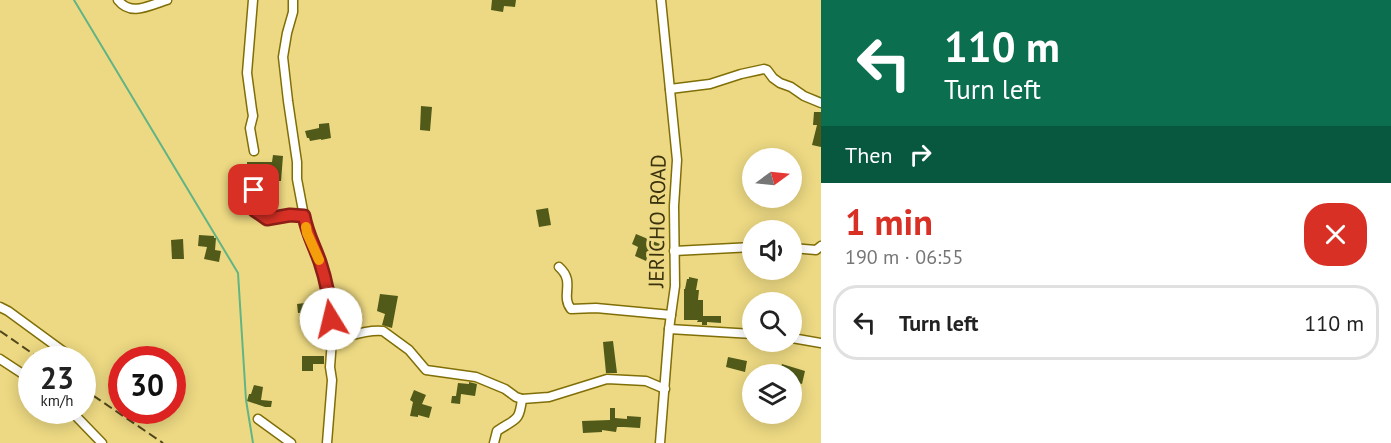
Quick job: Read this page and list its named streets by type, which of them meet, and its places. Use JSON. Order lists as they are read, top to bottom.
{
  "streets": {
    "street": ["JERICHO ROAD"]
  },
  "north": "right",
  "page": {
    "turn": ["110 m", "Turn left"],
    "then": "Then",
    "heading": ["1 min", "190 m · 06:55"],
    "list": [
      {
        "name": "Turn left",
        "value": "110 m"
      }
    ],
    "speed": "23 km/h",
    "limit": "30"
  }
}
